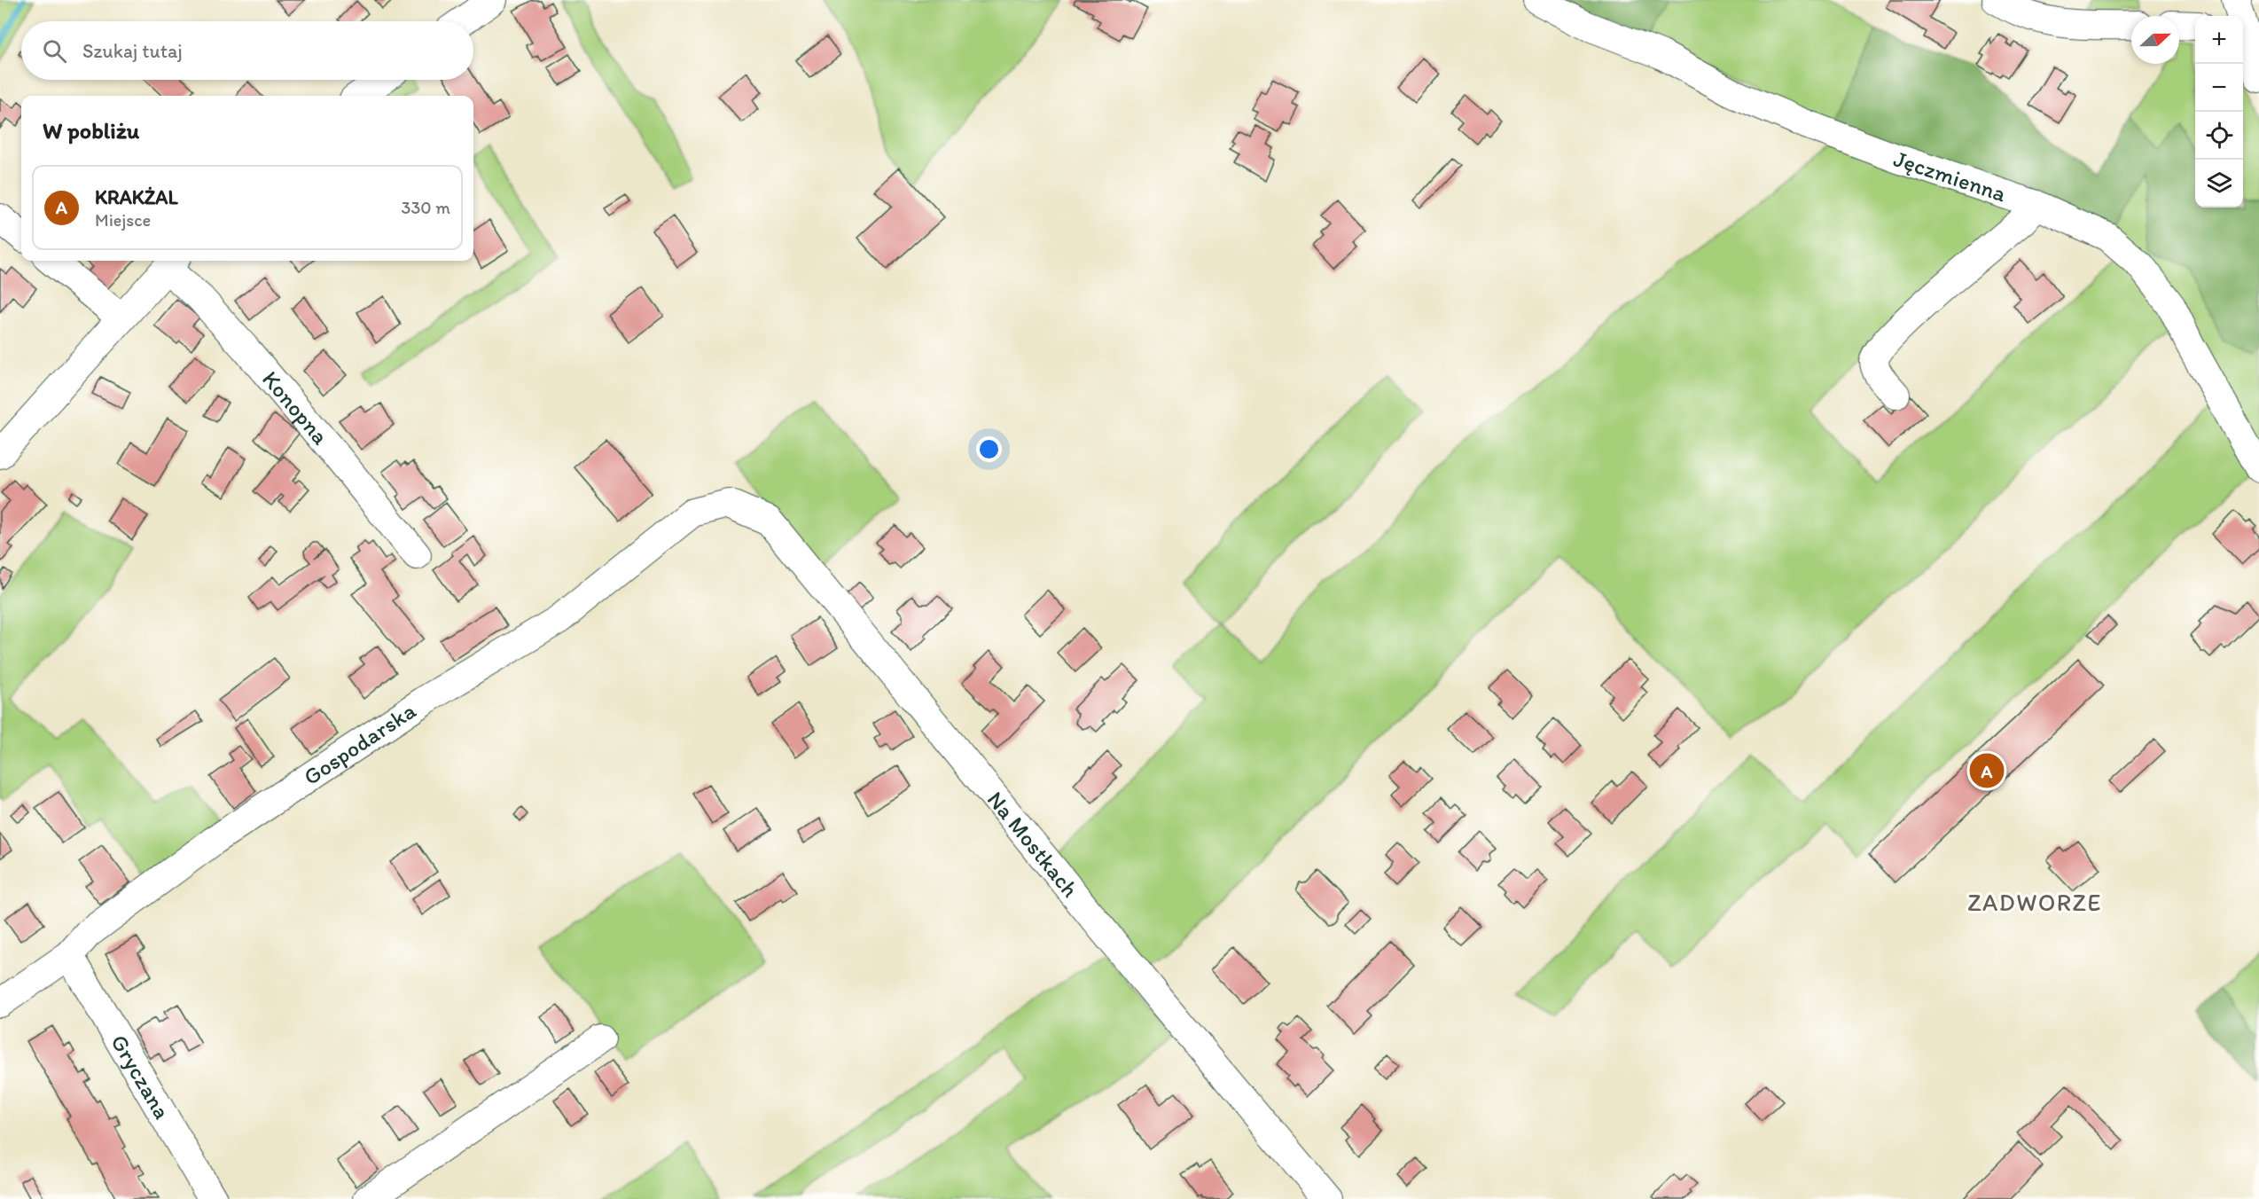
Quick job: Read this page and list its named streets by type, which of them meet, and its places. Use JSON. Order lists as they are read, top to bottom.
{
  "streets": {
    "street": [
      "Jęczmienna",
      "Konopna",
      "Gospodarska",
      "Na Mostkach",
      "Gryczana"
    ]
  },
  "crossings": [
    ["Gospodarska", "Na Mostkach"],
    ["Gospodarska", "Gryczana"]
  ],
  "districts": ["ZADWORZE"],
  "north": "right",
  "page": {
    "map_buttons": ["+", "−"],
    "search": "Szukaj tutaj",
    "heading": "W pobliżu",
    "list": [
      {
        "mark": "A",
        "name": "KRAKŻAL",
        "note": "Miejsce",
        "value": "330 m"
      }
    ],
    "pins": "A"
  }
}
